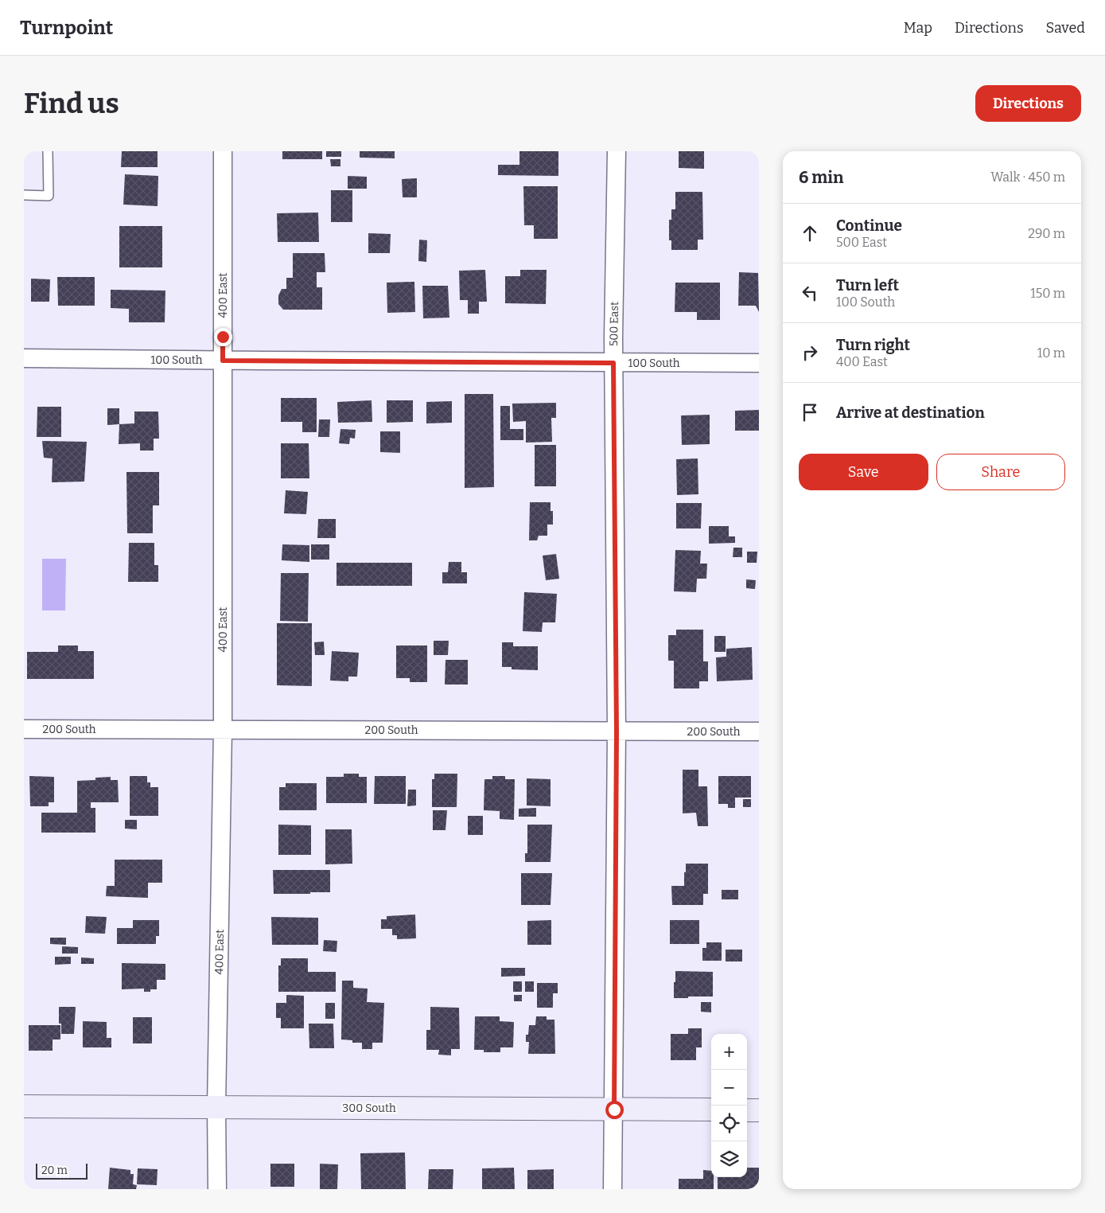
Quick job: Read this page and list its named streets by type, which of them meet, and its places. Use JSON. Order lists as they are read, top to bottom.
{
  "streets": {
    "main road": ["300 South"],
    "street": [
      "400 East",
      "500 East",
      "100 South",
      "200 South"
    ]
  },
  "crossings": [
    ["400 East", "100 South"],
    ["400 East", "200 South"],
    ["400 East", "300 South"],
    ["500 East", "100 South"],
    ["500 East", "200 South"],
    ["500 East", "300 South"]
  ],
  "scale_bar": "20 m",
  "page": {
    "header": "Turnpoint",
    "nav": ["Map", "Directions", "Saved"],
    "buttons": [
      "Directions",
      ["Save", "Share"]
    ],
    "title": "Find us",
    "heading": ["6 min", "Walk · 450 m"],
    "list": [
      ["Continue", "500 East", "290 m"],
      ["Turn left", "100 South", "150 m"],
      ["Turn right", "400 East", "10 m"],
      "Arrive at destination"
    ],
    "map_buttons": ["+", "−"],
    "scale": "20 m"
  }
}
